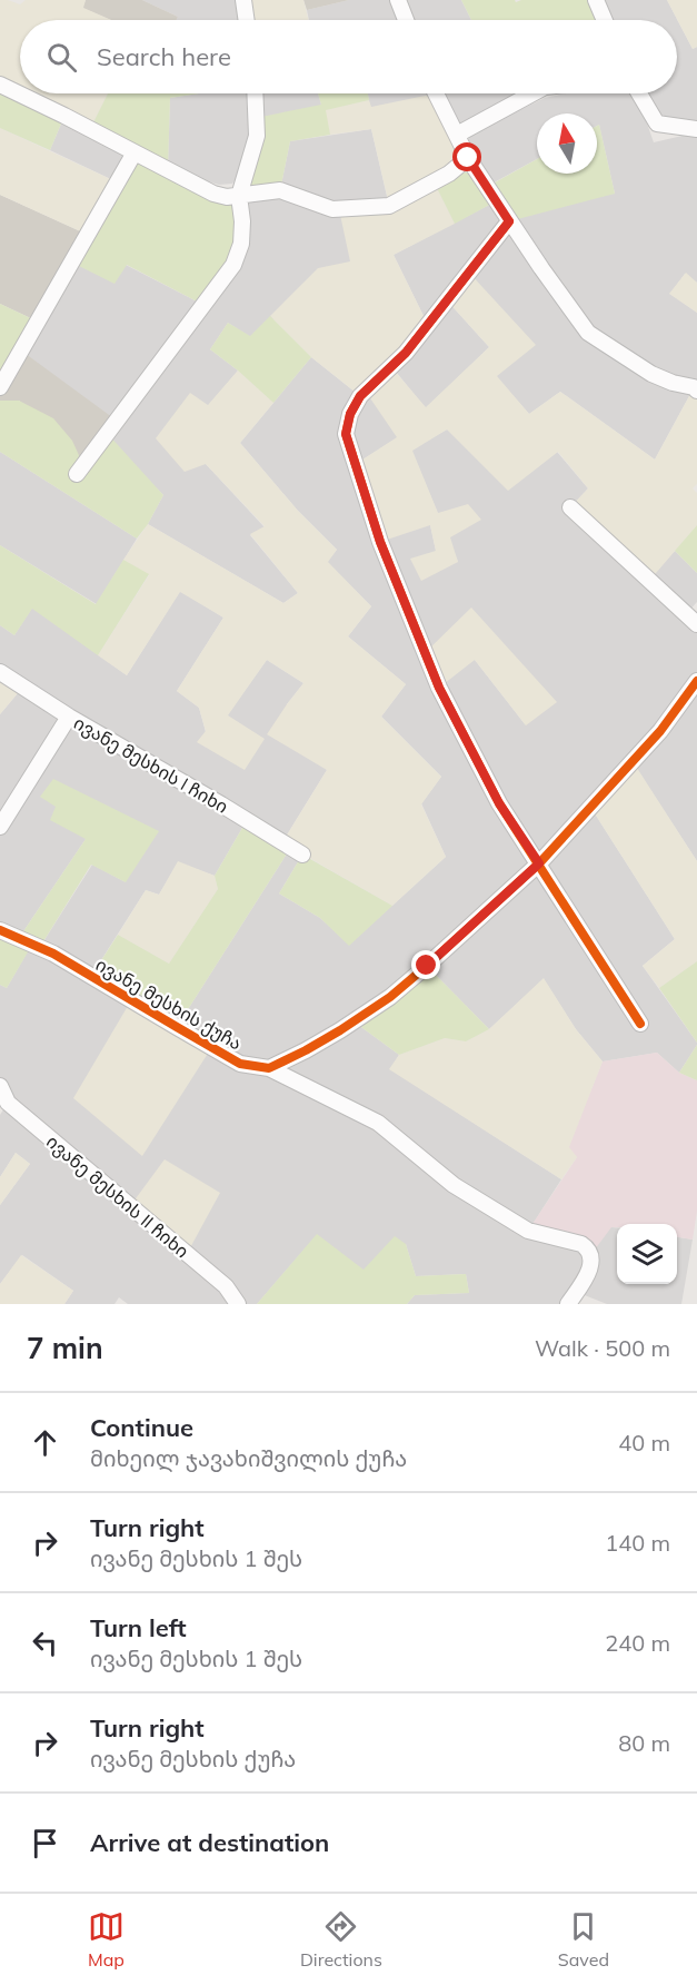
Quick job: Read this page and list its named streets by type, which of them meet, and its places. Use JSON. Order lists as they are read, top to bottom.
{
  "streets": {
    "street": ["ივანე მესხის I ჩიხი", "ივანე მესხის ქუჩა", "ივანე მესხის II ჩიხი"]
  },
  "north": "top",
  "page": {
    "search": "Search here",
    "heading": ["7 min", "Walk · 500 m"],
    "list": [
      ["Continue", "მიხეილ ჯავახიშვილის ქუჩა", "40 m"],
      ["Turn right", "ივანე მესხის 1 შეს", "140 m"],
      ["Turn left", "ივანე მესხის 1 შეს", "240 m"],
      ["Turn right", "ივანე მესხის ქუჩა", "80 m"],
      "Arrive at destination"
    ],
    "nav": ["Map", "Directions", "Saved"]
  }
}
